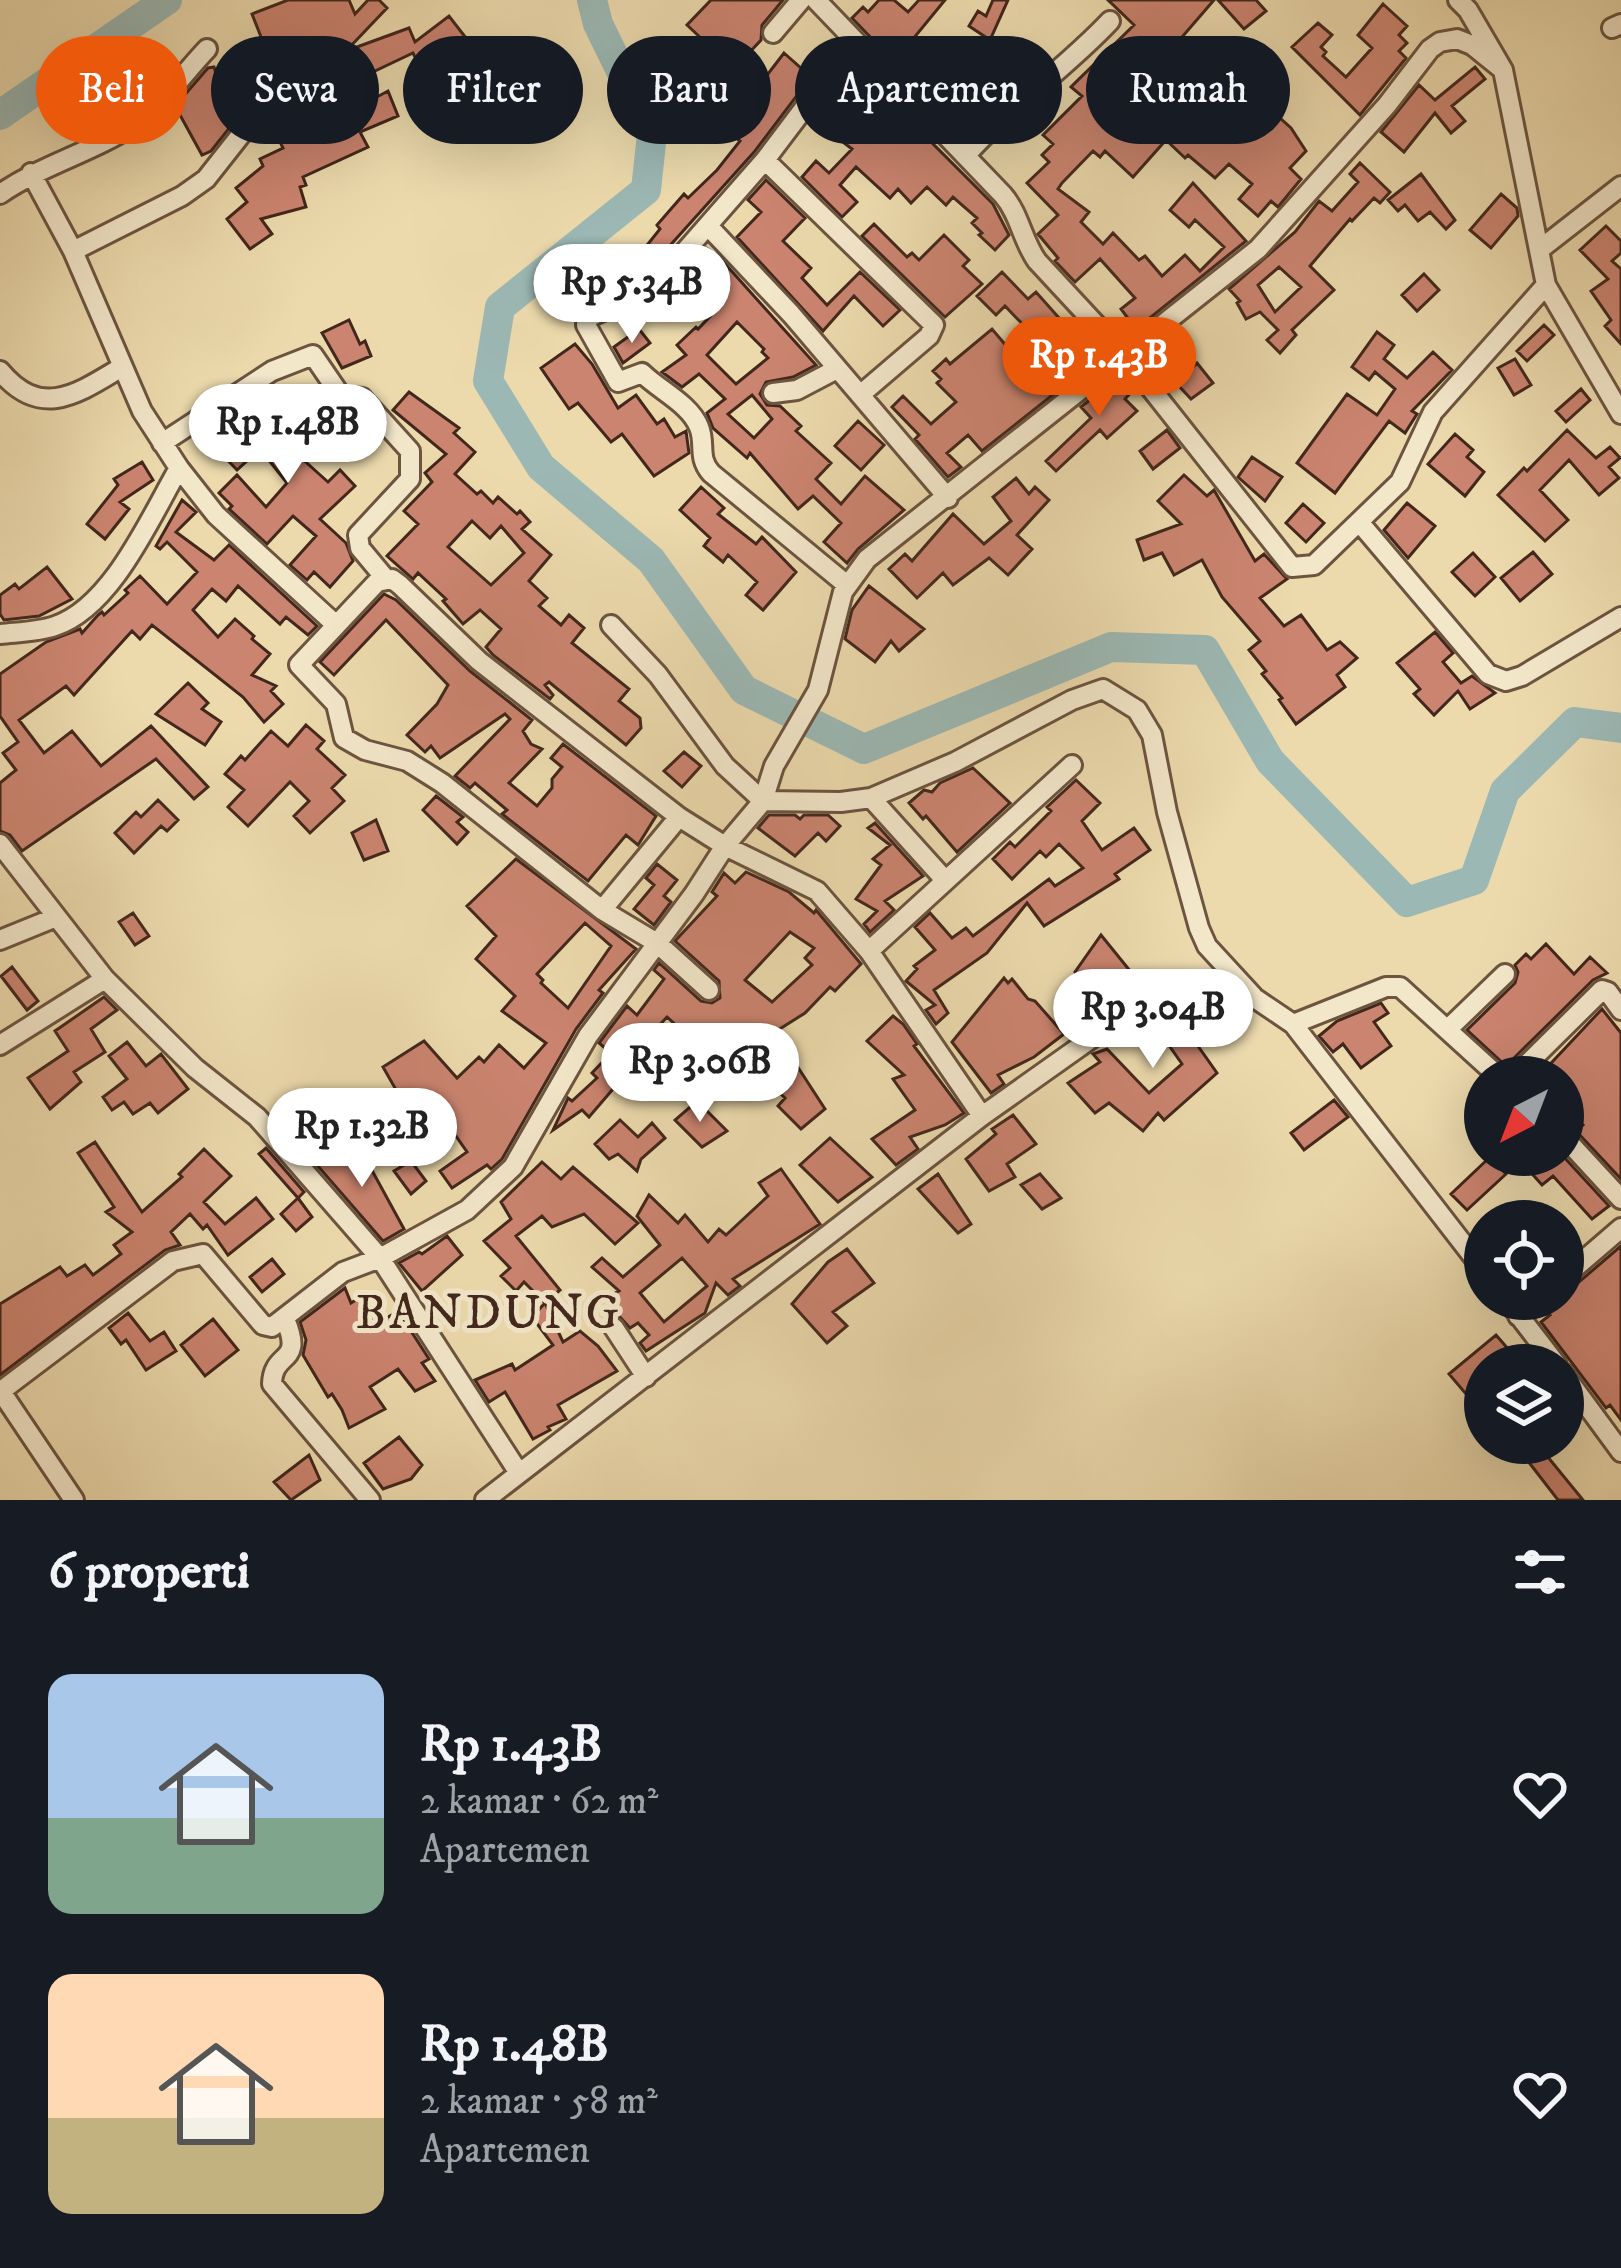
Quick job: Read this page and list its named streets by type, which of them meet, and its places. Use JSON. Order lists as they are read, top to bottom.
{
  "districts": ["BANDUNG"],
  "north": "bottom left",
  "page": {
    "chip": [
      "Beli",
      "Sewa",
      "Filter",
      "Baru",
      "Apartemen",
      "Rumah"
    ],
    "price": [
      "Rp 5.34B",
      "Rp 1.43B",
      "Rp 1.48B",
      "Rp 3.04B",
      "Rp 3.06B",
      "Rp 1.32B"
    ],
    "heading": "6 properti",
    "list": [
      {
        "name": "Rp 1.43B",
        "note": "2 kamar · 62 m² · Apartemen"
      },
      {
        "name": "Rp 1.48B",
        "note": "2 kamar · 58 m² · Apartemen"
      }
    ]
  }
}
